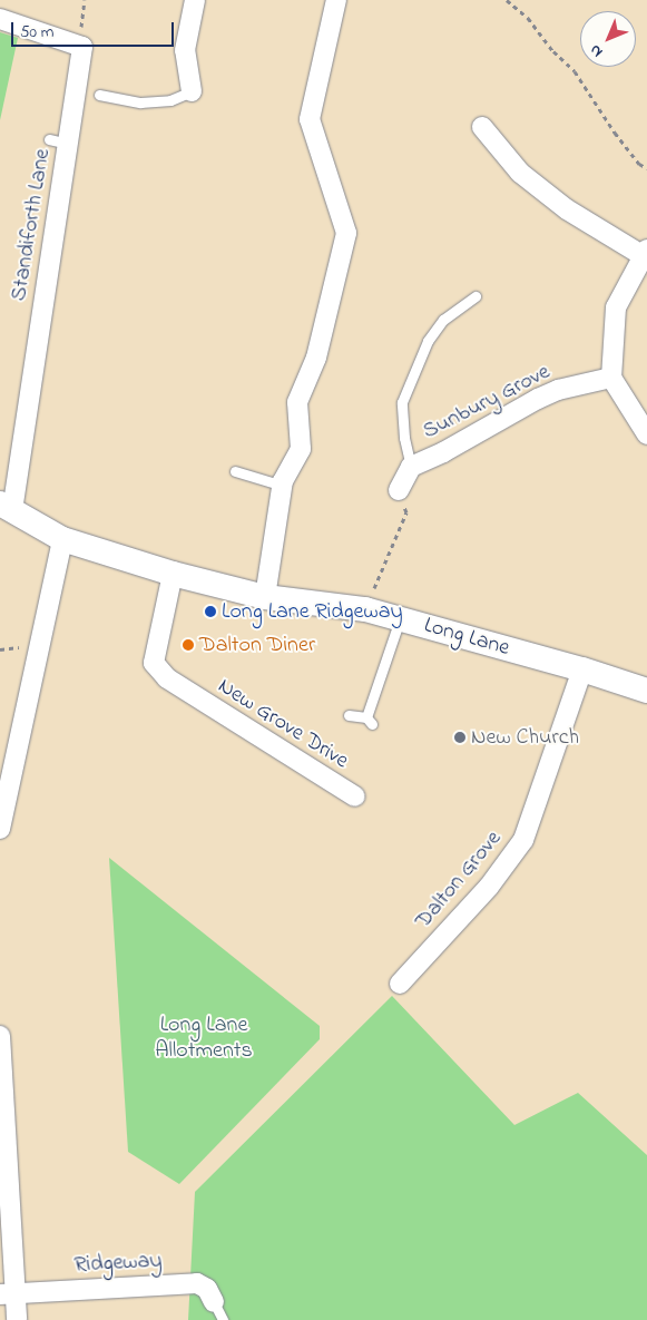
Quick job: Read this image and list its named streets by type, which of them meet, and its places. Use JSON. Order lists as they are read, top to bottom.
{
  "streets": {
    "street": [
      "Standiforth Lane",
      "Sunbury Grove",
      "Long Lane",
      "New Grove Drive",
      "Dalton Grove",
      "Ridgeway"
    ]
  },
  "crossings": [
    ["Standiforth Lane", "Long Lane"],
    ["Long Lane", "New Grove Drive"],
    ["Long Lane", "Dalton Grove"]
  ],
  "parks": ["Long Lane Allotments"],
  "places": ["Long Lane Ridgeway", "Dalton Diner", "New Church"],
  "scale_bar": "50 m",
  "north": "bottom left"
}
